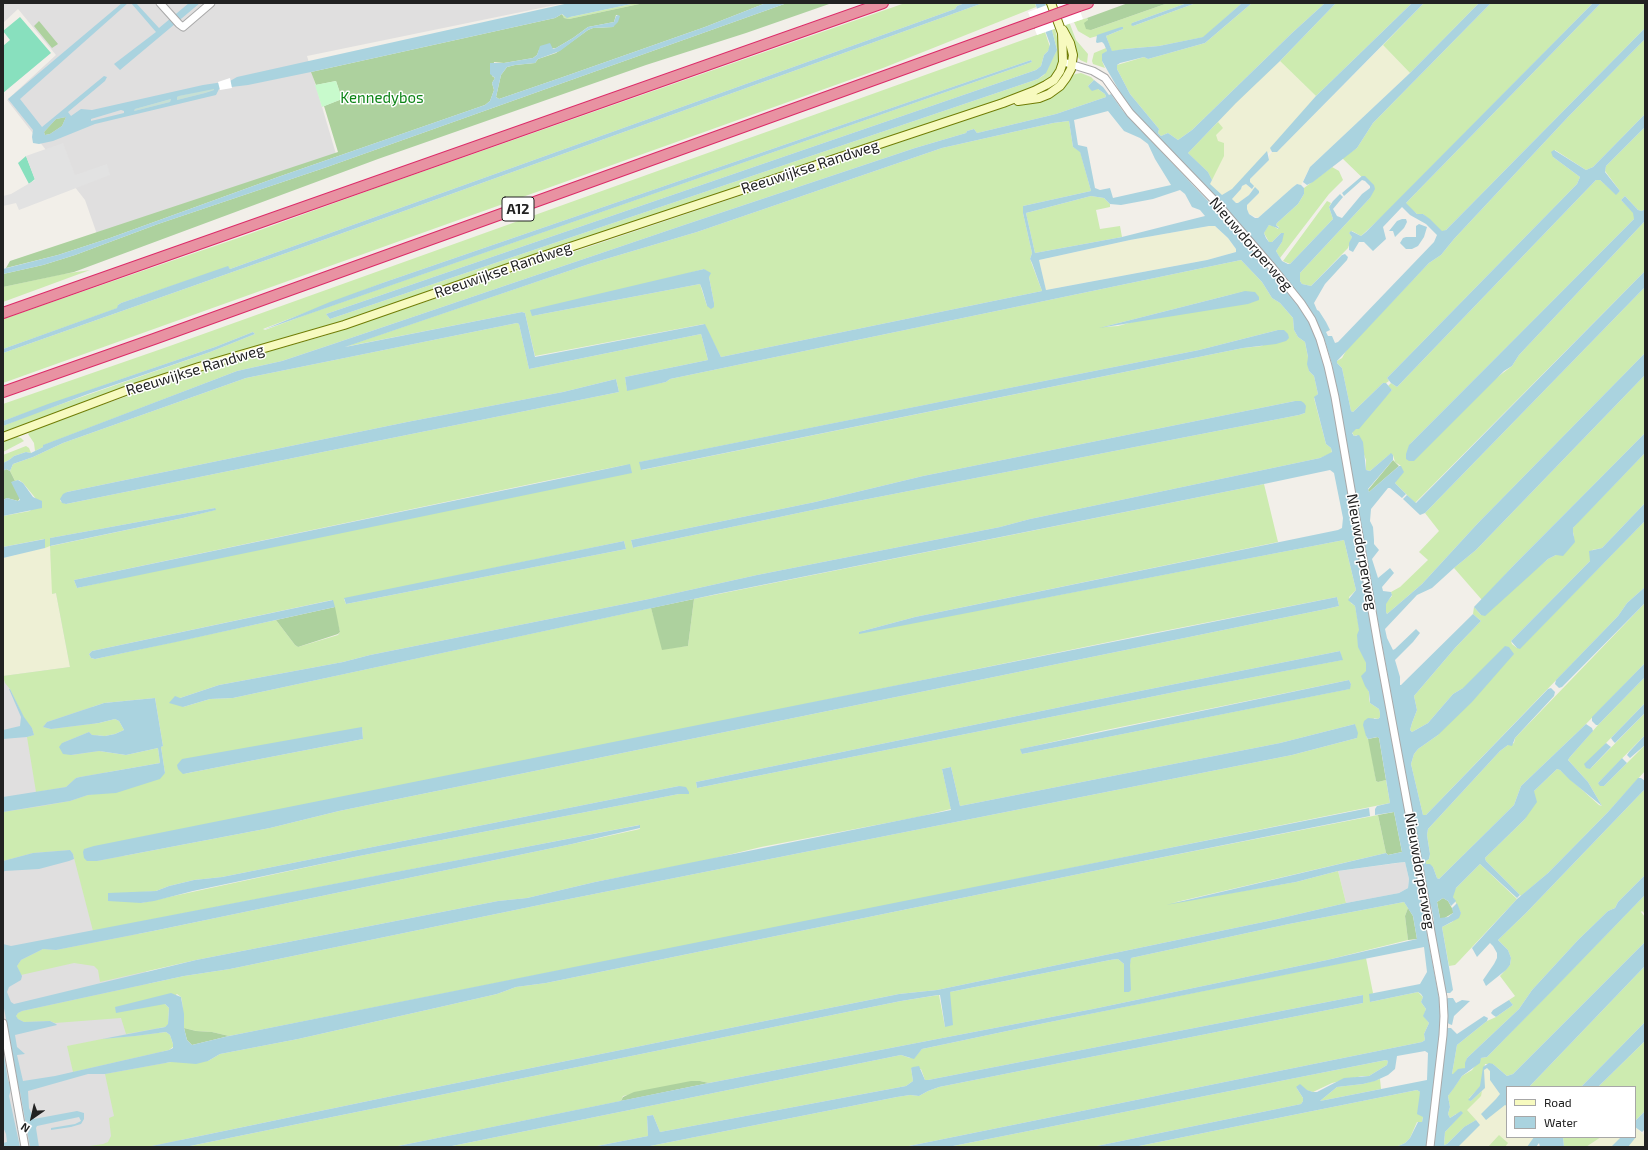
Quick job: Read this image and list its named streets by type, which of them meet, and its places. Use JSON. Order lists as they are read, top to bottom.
{
  "streets": {
    "highway": ["A12"],
    "main road": ["Reeuwijkse Randweg"],
    "street": ["Nieuwdorperweg"]
  },
  "crossings": [
    ["Reeuwijkse Randweg", "Nieuwdorperweg"]
  ],
  "parks": ["Kennedybos"],
  "legend": ["Road", "Water"],
  "north": "bottom left"
}
